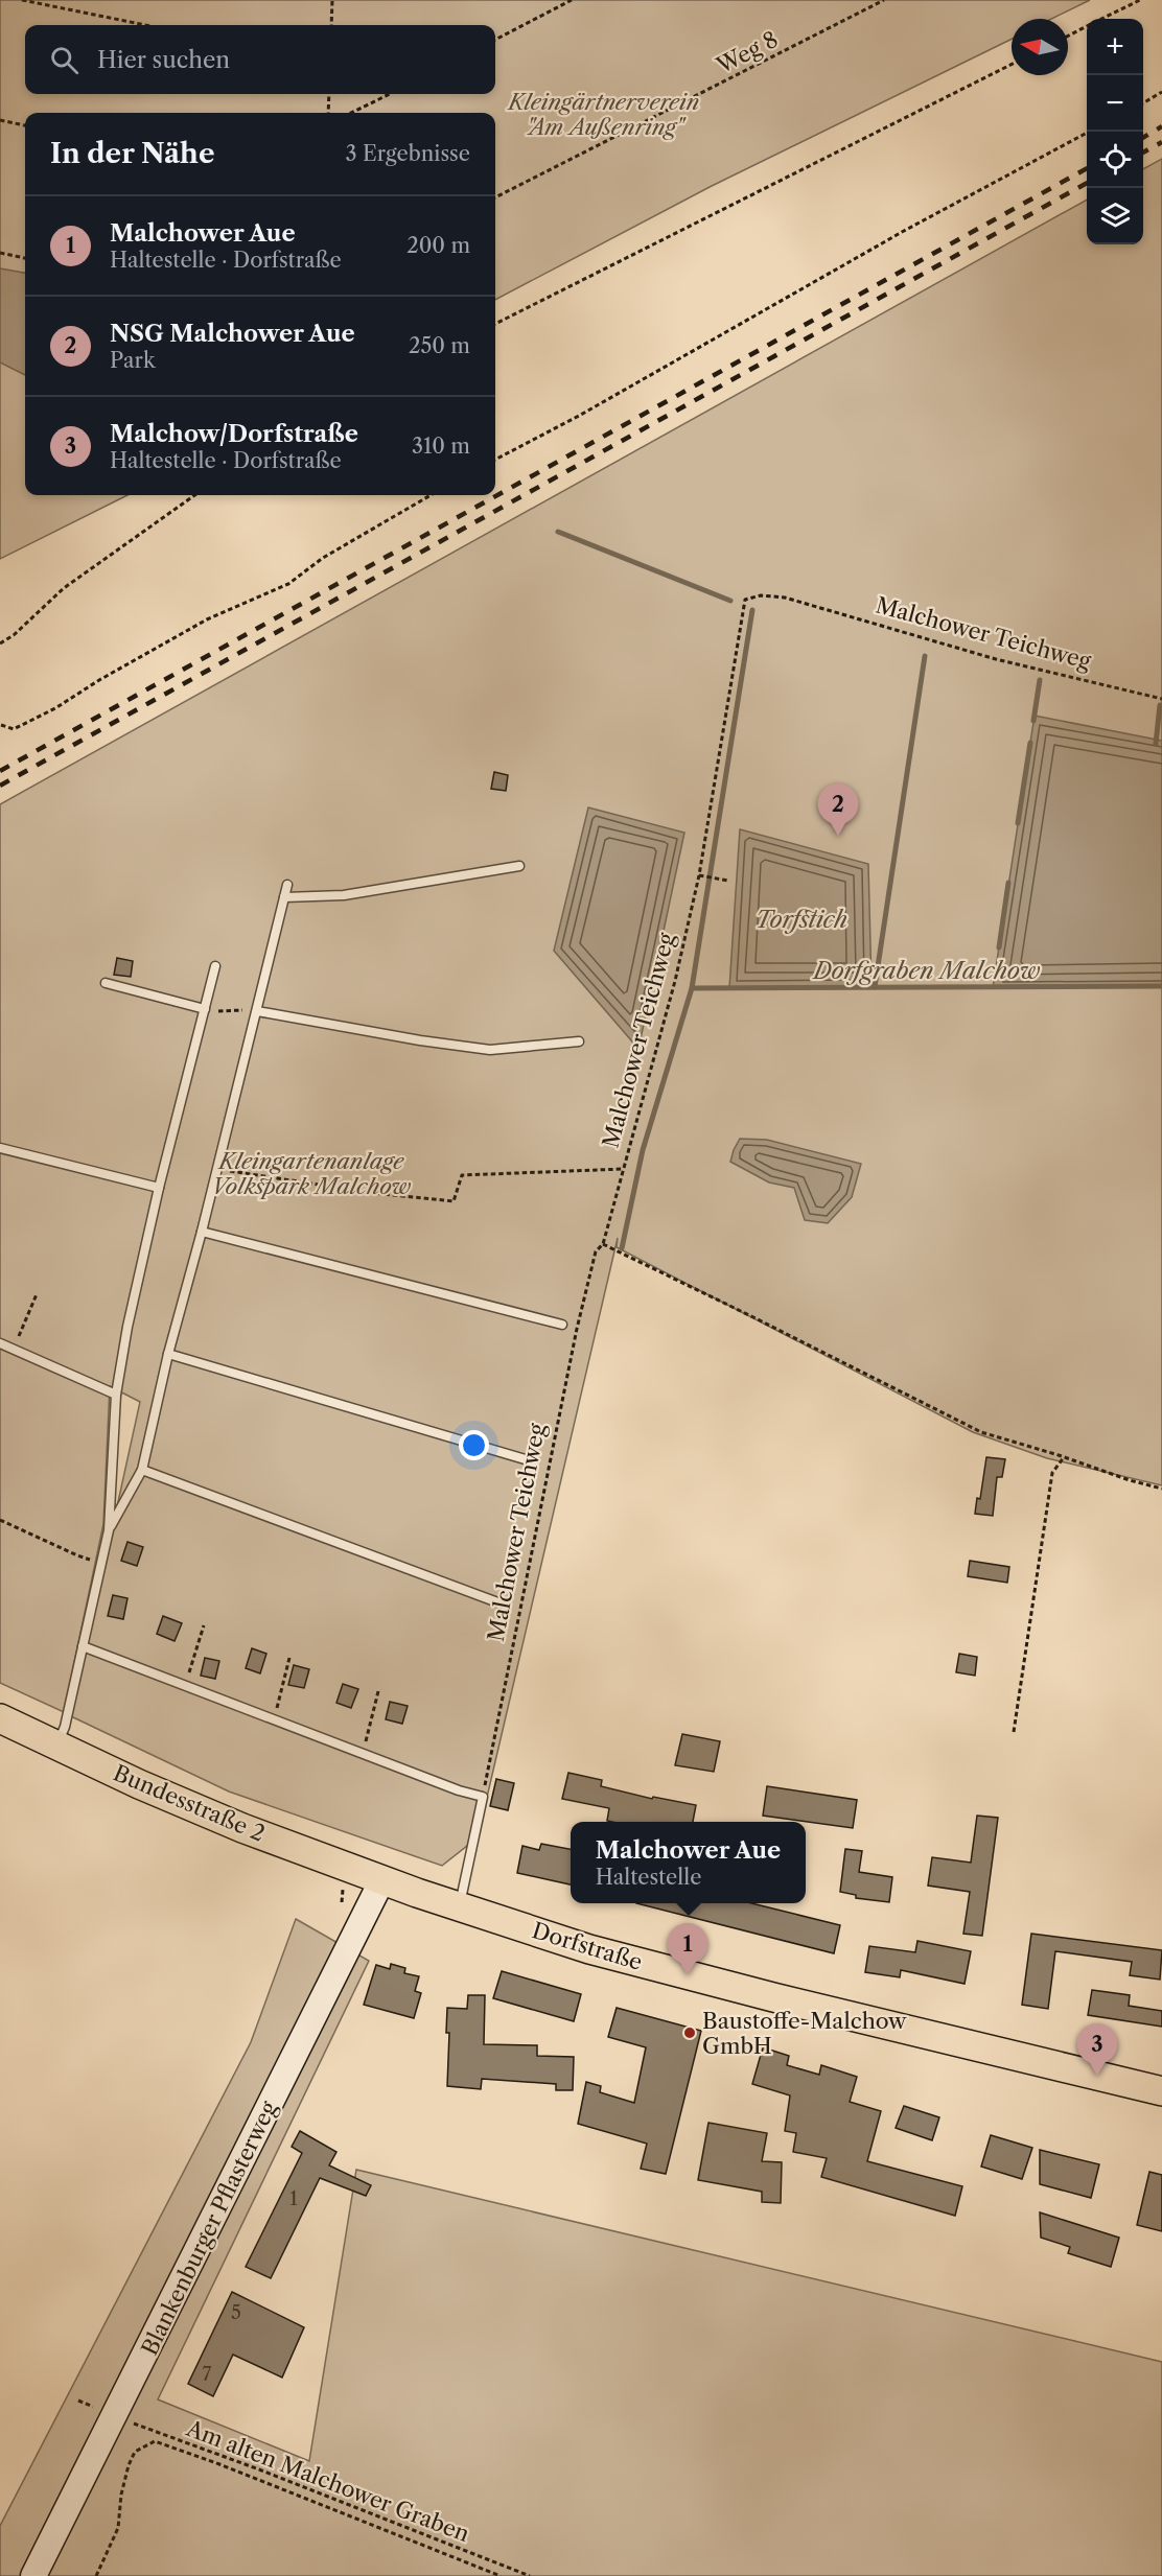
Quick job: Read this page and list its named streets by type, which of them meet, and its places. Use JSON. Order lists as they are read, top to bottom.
{
  "streets": {
    "main road": ["Bundesstraße 2", "Dorfstraße", "Blankenburger Pflasterweg"],
    "path": ["Weg 8", "Malchower Teichweg", "Am alten Malchower Graben"]
  },
  "crossings": [
    ["Bundesstraße 2", "Dorfstraße"],
    ["Bundesstraße 2", "Blankenburger Pflasterweg"],
    ["Dorfstraße", "Blankenburger Pflasterweg"],
    ["Blankenburger Pflasterweg", "Am alten Malchower Graben"]
  ],
  "water": ["Torfstich", "Dorfgraben Malchow"],
  "parks": ["Kleingärtnerverein \"Am Außenring\"", "Kleingartenanlage Volkspark Malchow"],
  "places": ["Baustoffe-Malchow GmbH"],
  "house_numbers": ["1", "5", "7"],
  "north": "left",
  "page": {
    "map_buttons": ["+", "−"],
    "search": "Hier suchen",
    "heading": ["In der Nähe", "3 Ergebnisse"],
    "list": [
      {
        "mark": "1",
        "name": "Malchower Aue",
        "note": "Haltestelle · Dorfstraße",
        "value": "200 m"
      },
      {
        "mark": "2",
        "name": "NSG Malchower Aue",
        "note": "Park",
        "value": "250 m"
      },
      {
        "mark": "3",
        "name": "Malchow/Dorfstraße",
        "note": "Haltestelle · Dorfstraße",
        "value": "310 m"
      }
    ],
    "pins": ["2", "1", "3"],
    "popup": ["Malchower Aue", "Haltestelle"]
  }
}
